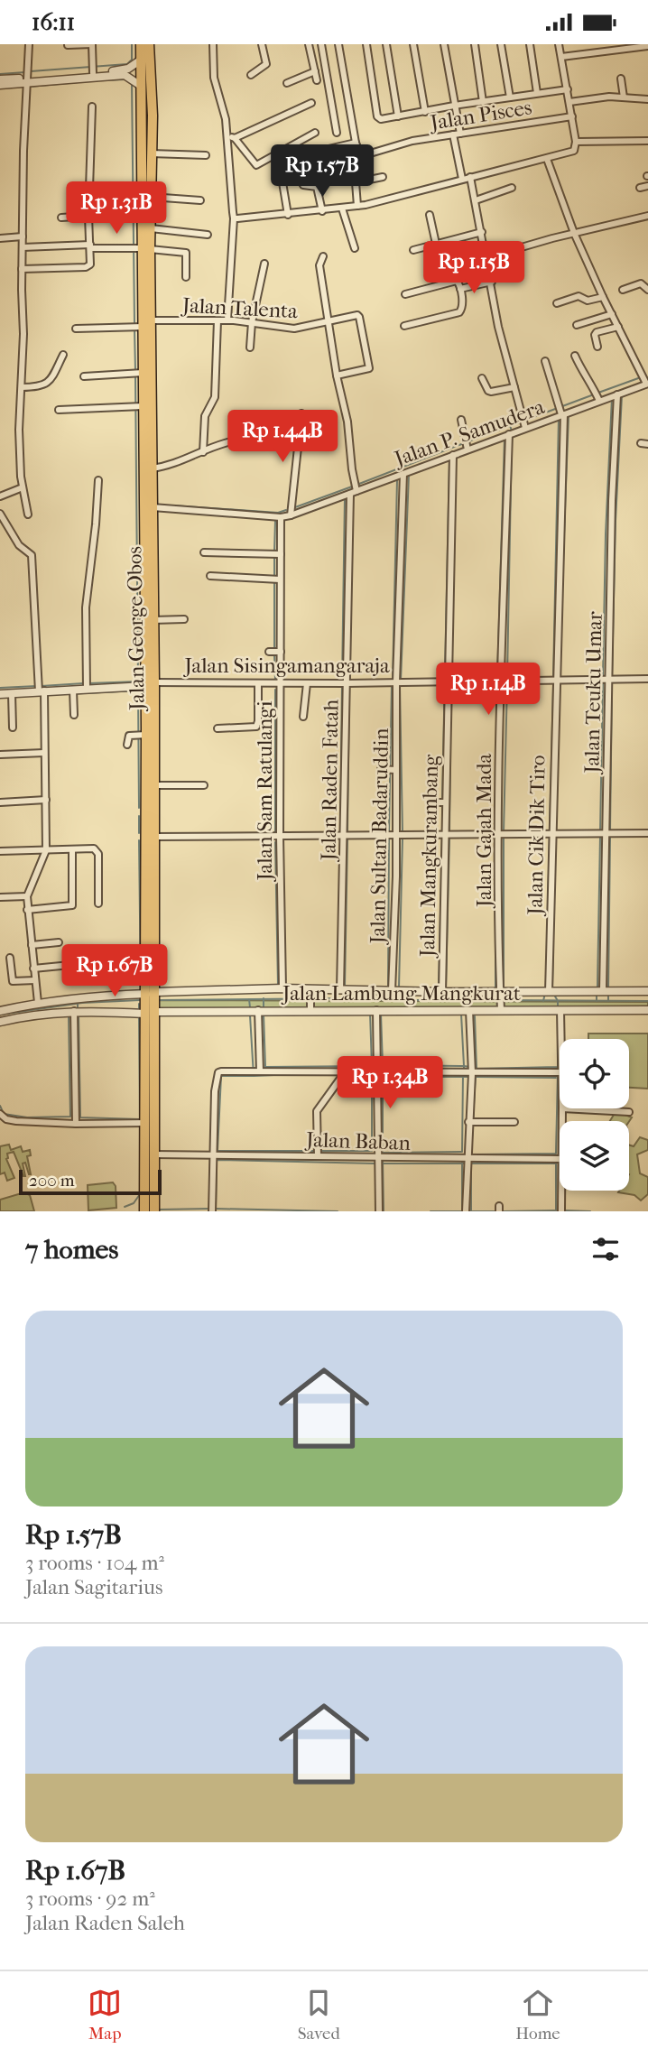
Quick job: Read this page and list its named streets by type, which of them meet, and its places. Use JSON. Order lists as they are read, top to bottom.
{
  "streets": {
    "main road": ["Jalan George Obos"],
    "street": [
      "Jalan Pisces",
      "Jalan Talenta",
      "Jalan P. Samudera",
      "Jalan Sisingamangaraja",
      "Jalan Teuku Umar",
      "Jalan Raden Fatah",
      "Jalan Sam Ratulangi",
      "Jalan Gajah Mada",
      "Jalan Cik Dik Tiro",
      "Jalan Sultan Badaruddin",
      "Jalan Mangkurambang",
      "Jalan Lambung Mangkurat",
      "Jalan Baban"
    ]
  },
  "crossings": [
    ["Jalan Talenta", "Jalan George Obos"],
    ["Jalan Talenta", "Jalan Raden Fatah"],
    ["Jalan P. Samudera", "Jalan George Obos"],
    ["Jalan P. Samudera", "Jalan Teuku Umar"],
    ["Jalan P. Samudera", "Jalan Raden Fatah"],
    ["Jalan P. Samudera", "Jalan Sam Ratulangi"],
    ["Jalan P. Samudera", "Jalan Gajah Mada"],
    ["Jalan P. Samudera", "Jalan Cik Dik Tiro"],
    ["Jalan P. Samudera", "Jalan Sultan Badaruddin"],
    ["Jalan P. Samudera", "Jalan Mangkurambang"],
    ["Jalan George Obos", "Jalan Sisingamangaraja"],
    ["Jalan George Obos", "Jalan Lambung Mangkurat"],
    ["Jalan Sisingamangaraja", "Jalan Teuku Umar"],
    ["Jalan Sisingamangaraja", "Jalan Raden Fatah"],
    ["Jalan Sisingamangaraja", "Jalan Sam Ratulangi"],
    ["Jalan Sisingamangaraja", "Jalan Gajah Mada"],
    ["Jalan Sisingamangaraja", "Jalan Cik Dik Tiro"],
    ["Jalan Sisingamangaraja", "Jalan Sultan Badaruddin"],
    ["Jalan Sisingamangaraja", "Jalan Mangkurambang"],
    ["Jalan Gajah Mada", "Jalan Lambung Mangkurat"]
  ],
  "scale_bar": "200 m",
  "page": {
    "status": "16:11",
    "price": [
      "Rp 1.57B",
      "Rp 1.31B",
      "Rp 1.15B",
      "Rp 1.44B",
      "Rp 1.14B",
      "Rp 1.67B",
      "Rp 1.34B"
    ],
    "scale": "200 m",
    "heading": "7 homes",
    "list": [
      {
        "name": "Rp 1.57B",
        "note": "3 rooms · 104 m² · Jalan Sagitarius"
      },
      {
        "name": "Rp 1.67B",
        "note": "3 rooms · 92 m² · Jalan Raden Saleh"
      }
    ],
    "tabs": ["Map", "Saved", "Home"]
  }
}
